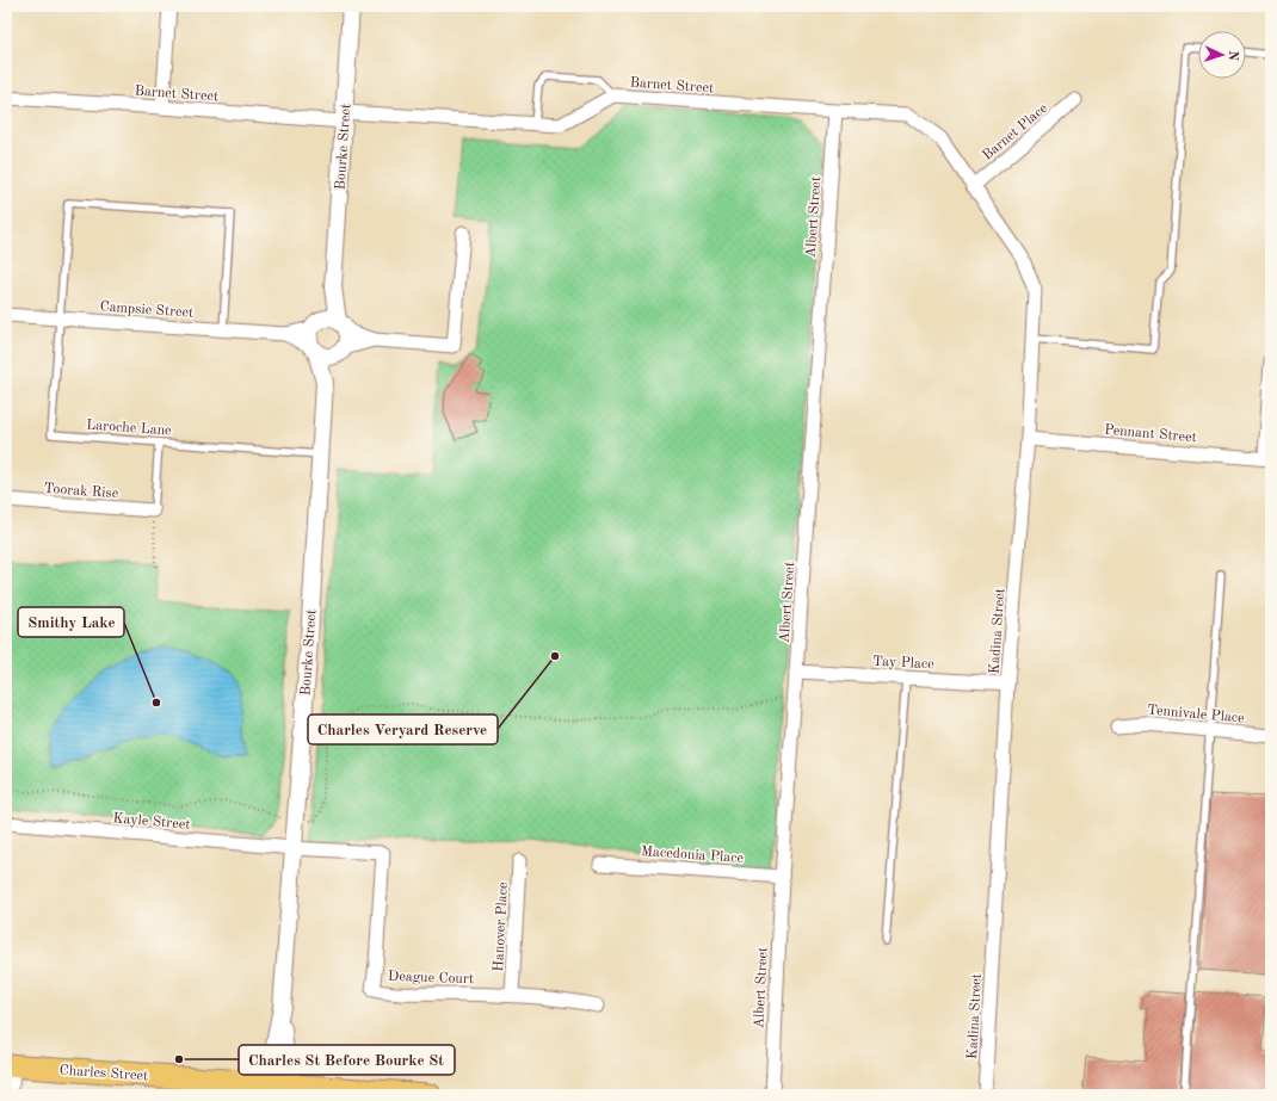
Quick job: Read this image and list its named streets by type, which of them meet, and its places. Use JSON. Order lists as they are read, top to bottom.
{
  "streets": {
    "highway": ["Charles Street"],
    "street": [
      "Barnet Street",
      "Barnet Place",
      "Bourke Street",
      "Albert Street",
      "Campsie Street",
      "Pennant Street",
      "Toorak Rise",
      "Kadina Street",
      "Tay Place",
      "Tennivale Place",
      "Kayle Street",
      "Macedonia Place",
      "Hanover Place",
      "Deague Court"
    ],
    "lane": ["Laroche Lane"]
  },
  "crossings": [
    ["Barnet Street", "Barnet Place"],
    ["Barnet Street", "Bourke Street"],
    ["Barnet Street", "Albert Street"],
    ["Barnet Street", "Kadina Street"],
    ["Barnet Place", "Kadina Street"],
    ["Bourke Street", "Campsie Street"],
    ["Bourke Street", "Laroche Lane"],
    ["Bourke Street", "Kayle Street"],
    ["Bourke Street", "Deague Court"],
    ["Bourke Street", "Charles Street"],
    ["Albert Street", "Tay Place"],
    ["Albert Street", "Macedonia Place"],
    ["Campsie Street", "Laroche Lane"],
    ["Pennant Street", "Kadina Street"],
    ["Kadina Street", "Tay Place"],
    ["Kayle Street", "Deague Court"],
    ["Hanover Place", "Deague Court"]
  ],
  "places": ["Charles Veryard Reserve", "Smithy Lake", "Charles St Before Bourke St"],
  "north": "right"
}
